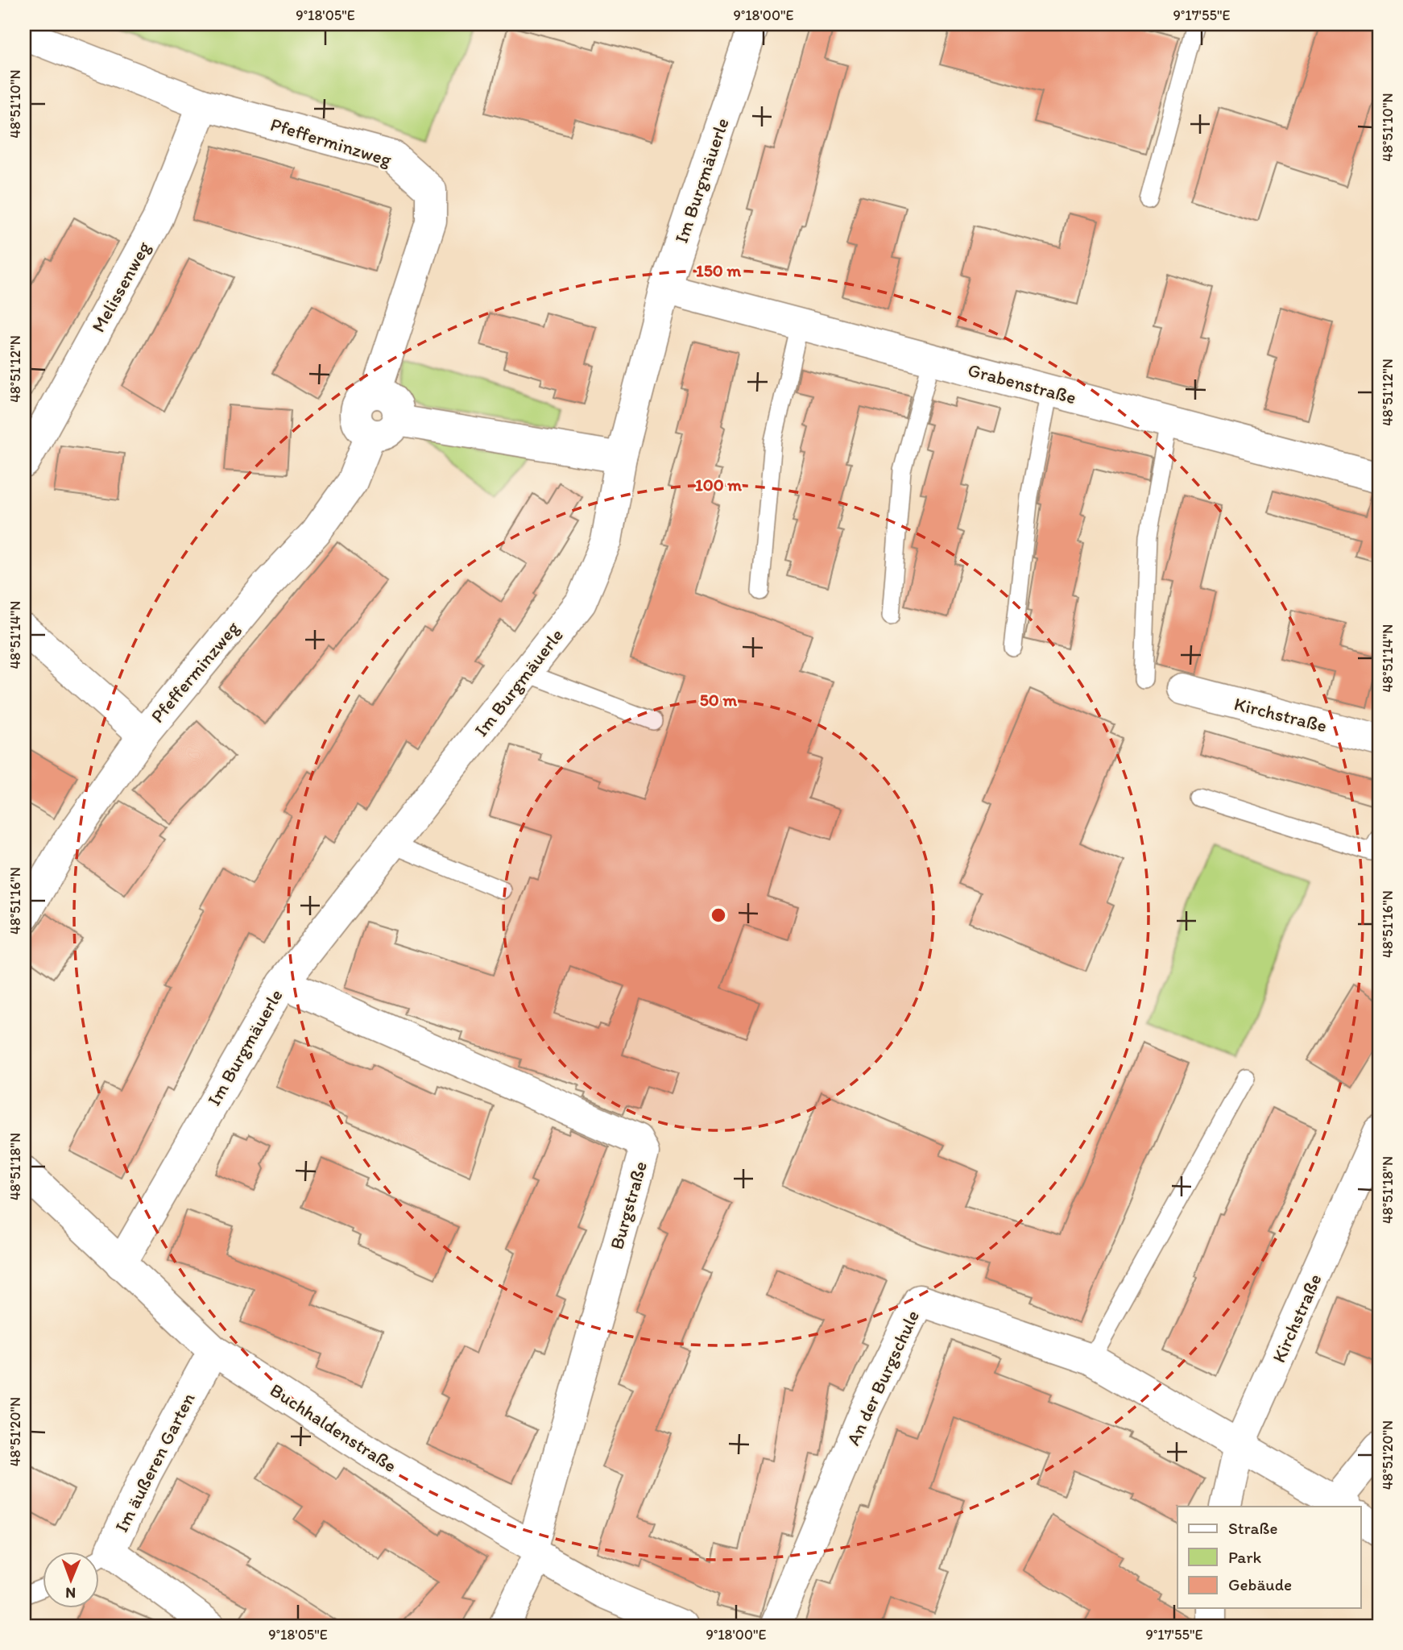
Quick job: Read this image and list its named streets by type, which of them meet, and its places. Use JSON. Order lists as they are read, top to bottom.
{
  "streets": {
    "street": [
      "Pfefferminzweg",
      "Im Burgmäuerle",
      "Melissenweg",
      "Grabenstraße",
      "Kirchstraße",
      "Burgstraße",
      "An der Burgschule",
      "Buchhaldenstraße",
      "Im äußeren Garten"
    ]
  },
  "crossings": [
    ["Pfefferminzweg", "Melissenweg"],
    ["Im Burgmäuerle", "Grabenstraße"],
    ["Im Burgmäuerle", "Burgstraße"],
    ["Im Burgmäuerle", "Buchhaldenstraße"],
    ["Kirchstraße", "An der Burgschule"],
    ["Burgstraße", "Buchhaldenstraße"],
    ["Buchhaldenstraße", "Im äußeren Garten"]
  ],
  "legend": ["Straße", "Park", "Gebäude"],
  "north": "bottom",
  "coordinates": [
    "9°18'05\"E",
    "9°18'00\"E",
    "9°17'55\"E",
    "48°51'10\"N",
    "48°51'12\"N",
    "48°51'14\"N",
    "48°51'16\"N",
    "48°51'18\"N",
    "48°51'20\"N"
  ],
  "rings": ["150 m", "100 m", "50 m"]
}
